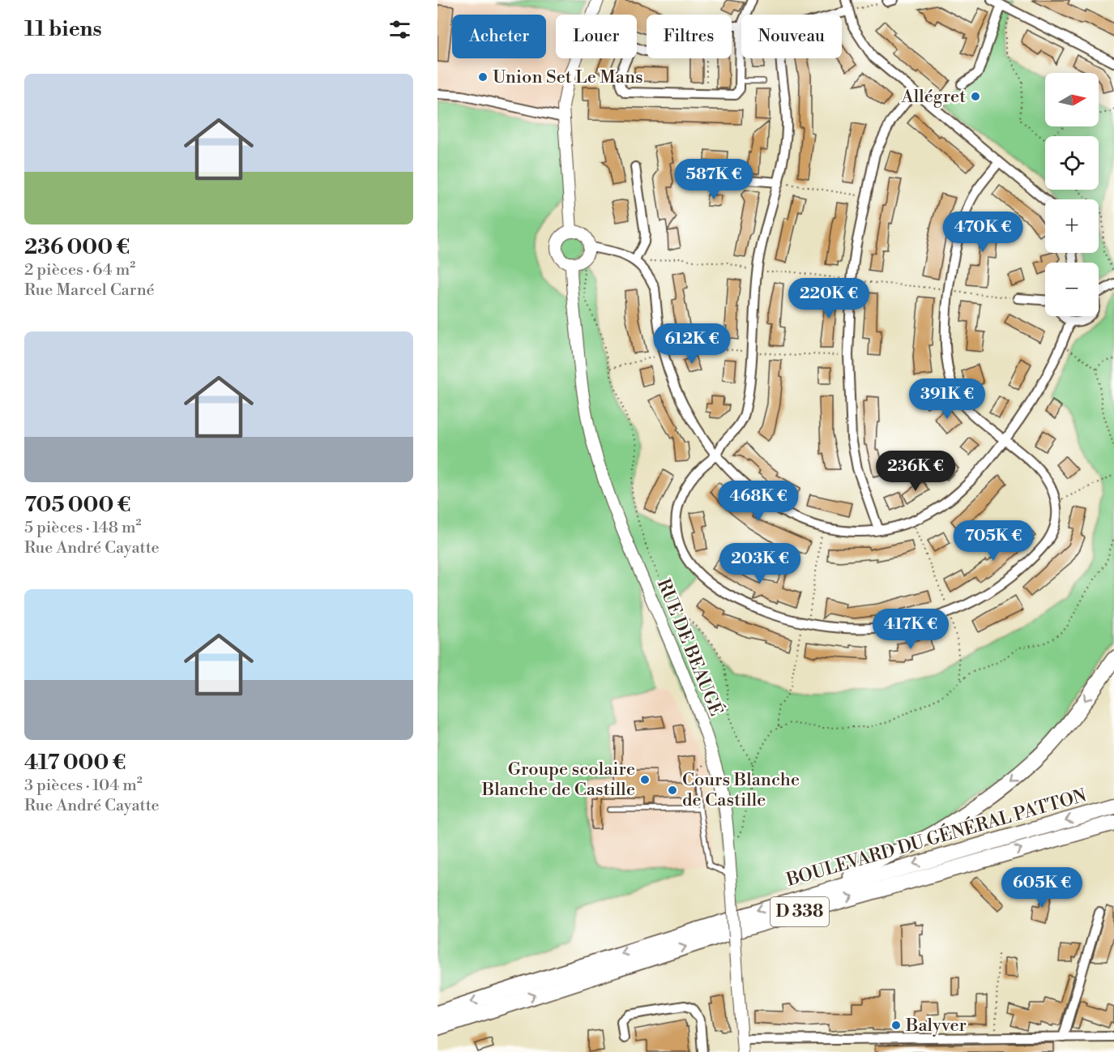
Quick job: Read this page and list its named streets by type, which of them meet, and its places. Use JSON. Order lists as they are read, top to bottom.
{
  "streets": {
    "highway": ["BOULEVARD DU GÉNÉRAL PATTON", "D 338"],
    "street": ["RUE DE BEAUGÉ"]
  },
  "places": [
    "Union Set Le Mans",
    "Allégret",
    "Groupe scolaire Blanche de Castille",
    "Cours Blanche de Castille",
    "Balyver"
  ],
  "north": "right",
  "page": {
    "heading": "11 biens",
    "chip": [
      "Acheter",
      "Louer",
      "Filtres",
      "Nouveau"
    ],
    "list": [
      {
        "name": "236 000 €",
        "note": "2 pièces · 64 m² · Rue Marcel Carné"
      },
      {
        "name": "705 000 €",
        "note": "5 pièces · 148 m² · Rue André Cayatte"
      },
      {
        "name": "417 000 €",
        "note": "3 pièces · 104 m² · Rue André Cayatte"
      }
    ],
    "map_buttons": ["+", "−"],
    "price": [
      "587K €",
      "470K €",
      "220K €",
      "612K €",
      "391K €",
      "236K €",
      "468K €",
      "705K €",
      "203K €",
      "417K €",
      "605K €"
    ]
  }
}
